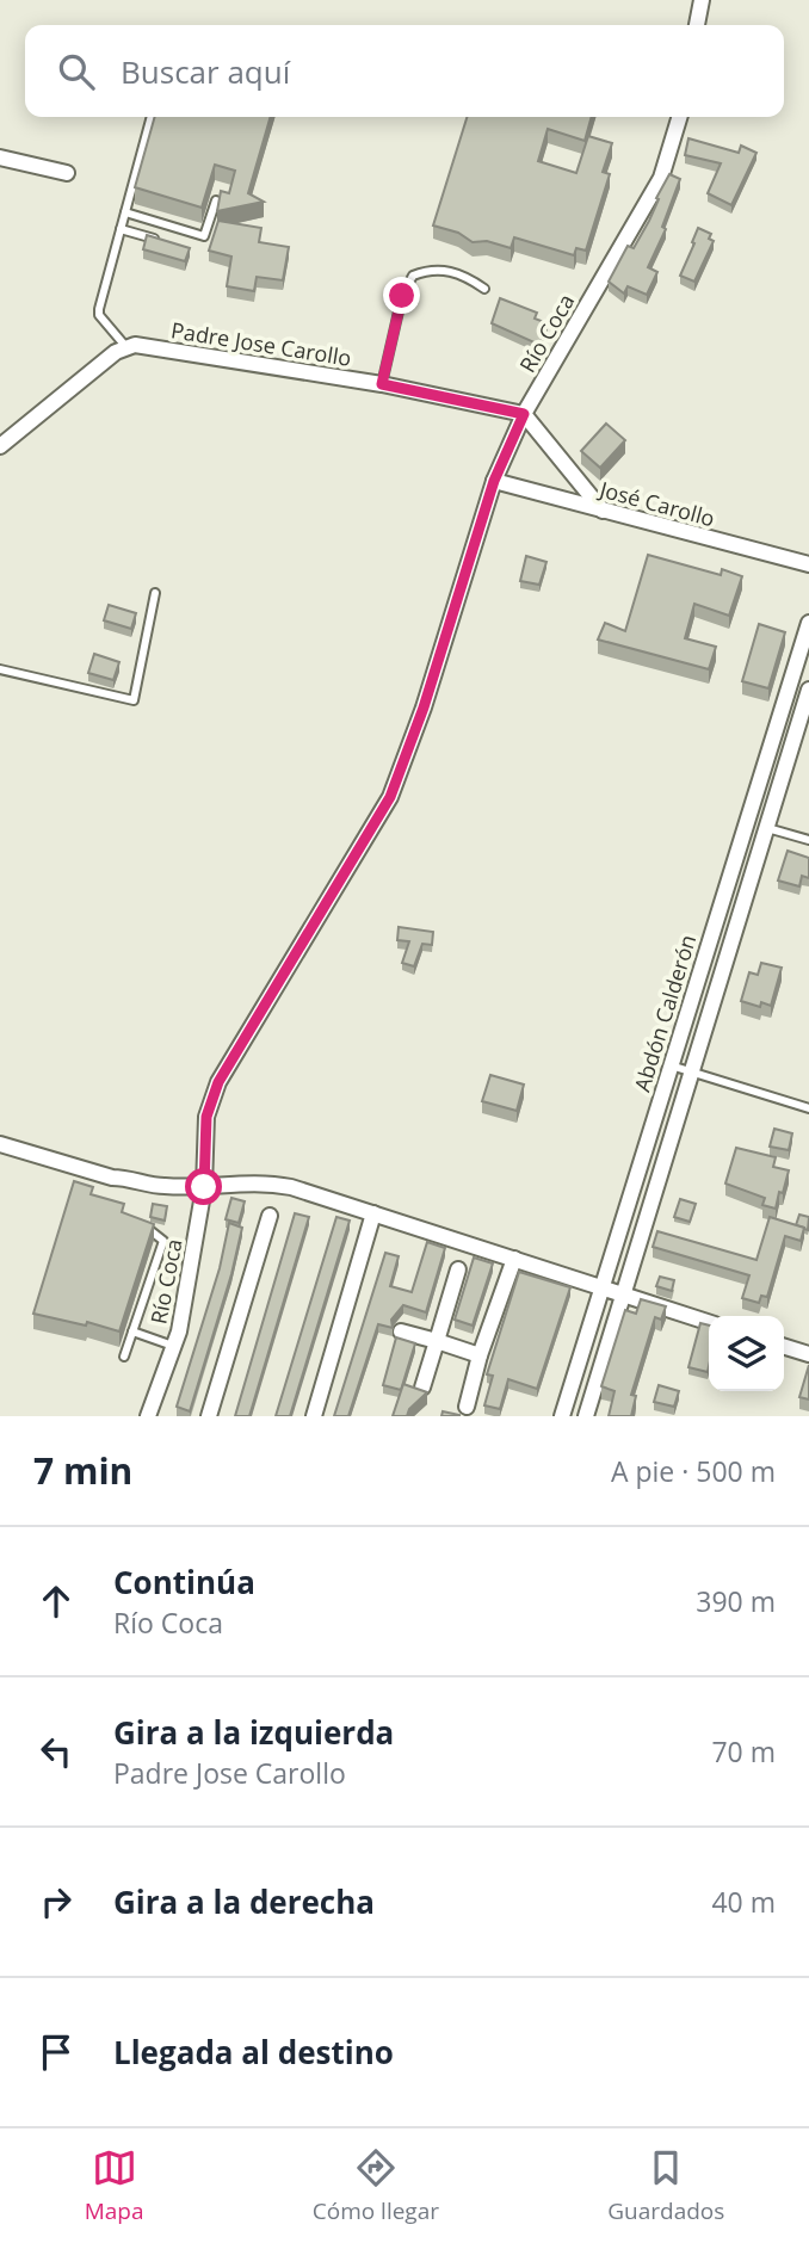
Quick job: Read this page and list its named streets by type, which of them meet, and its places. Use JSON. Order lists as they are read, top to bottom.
{
  "streets": {
    "street": [
      "Río Coca",
      "Padre Jose Carollo",
      "José Carollo",
      "Abdón Calderón"
    ]
  },
  "crossings": [
    ["Río Coca", "Padre Jose Carollo"],
    ["Río Coca", "José Carollo"]
  ],
  "page": {
    "search": "Buscar aquí",
    "heading": ["7 min", "A pie · 500 m"],
    "list": [
      ["Continúa", "Río Coca", "390 m"],
      ["Gira a la izquierda", "Padre Jose Carollo", "70 m"],
      ["Gira a la derecha", "40 m"],
      "Llegada al destino"
    ],
    "nav": ["Mapa", "Cómo llegar", "Guardados"]
  }
}
